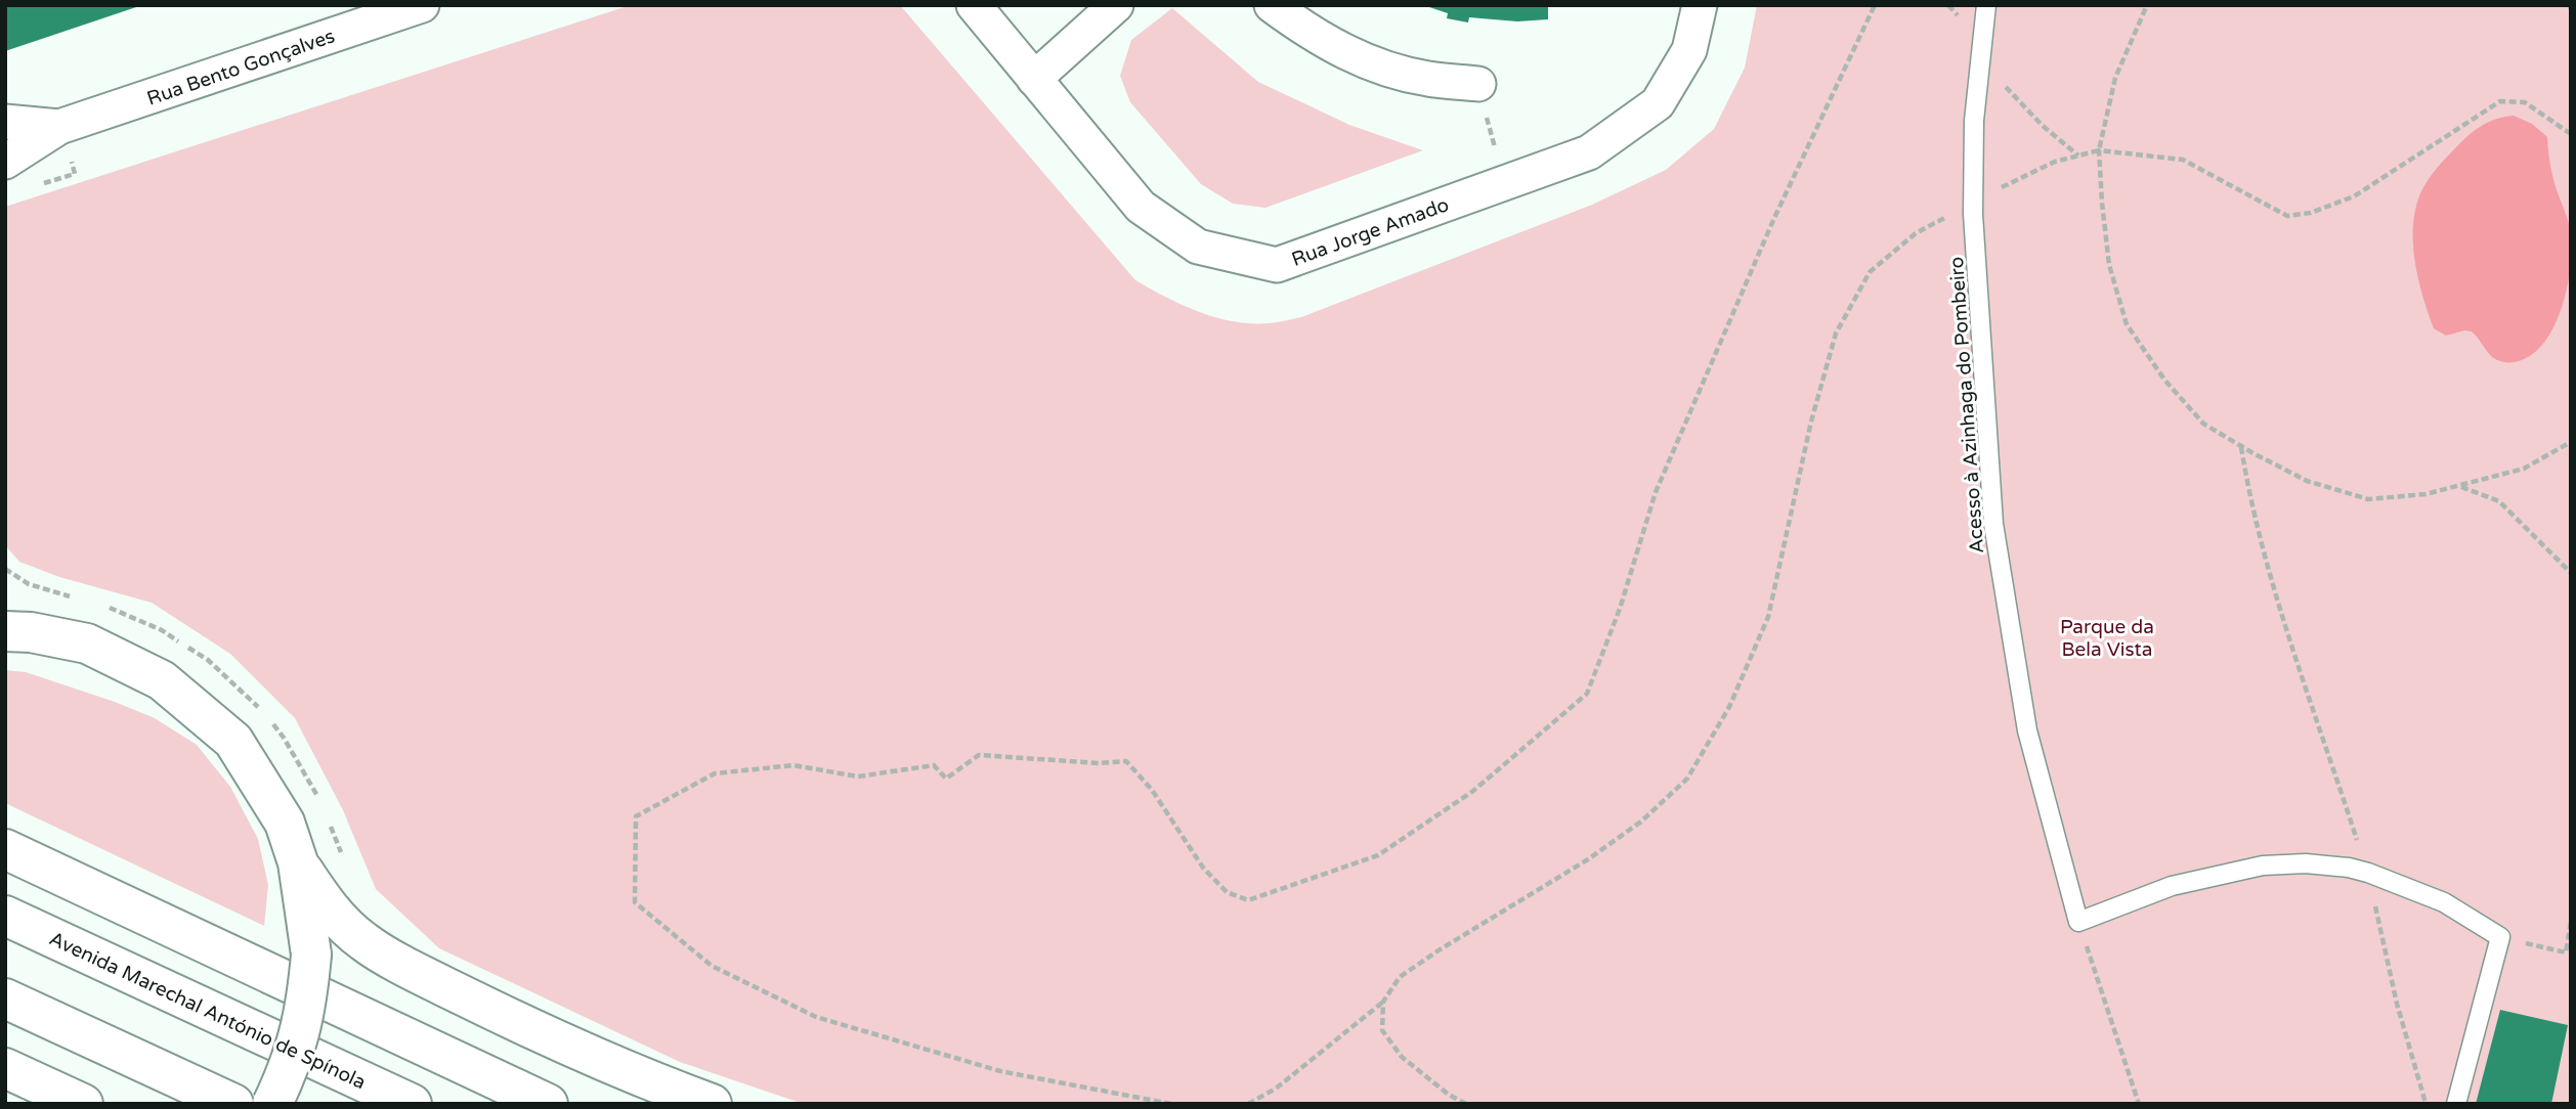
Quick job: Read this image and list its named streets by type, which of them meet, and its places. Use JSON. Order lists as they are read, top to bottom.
{
  "streets": {
    "highway": ["Avenida Marechal António de Spínola"],
    "street": ["Rua Bento Gonçalves", "Rua Jorge Amado"],
    "lane": ["Acesso à Azinhaga do Pombeiro"]
  },
  "parks": ["Parque da Bela Vista"]
}
